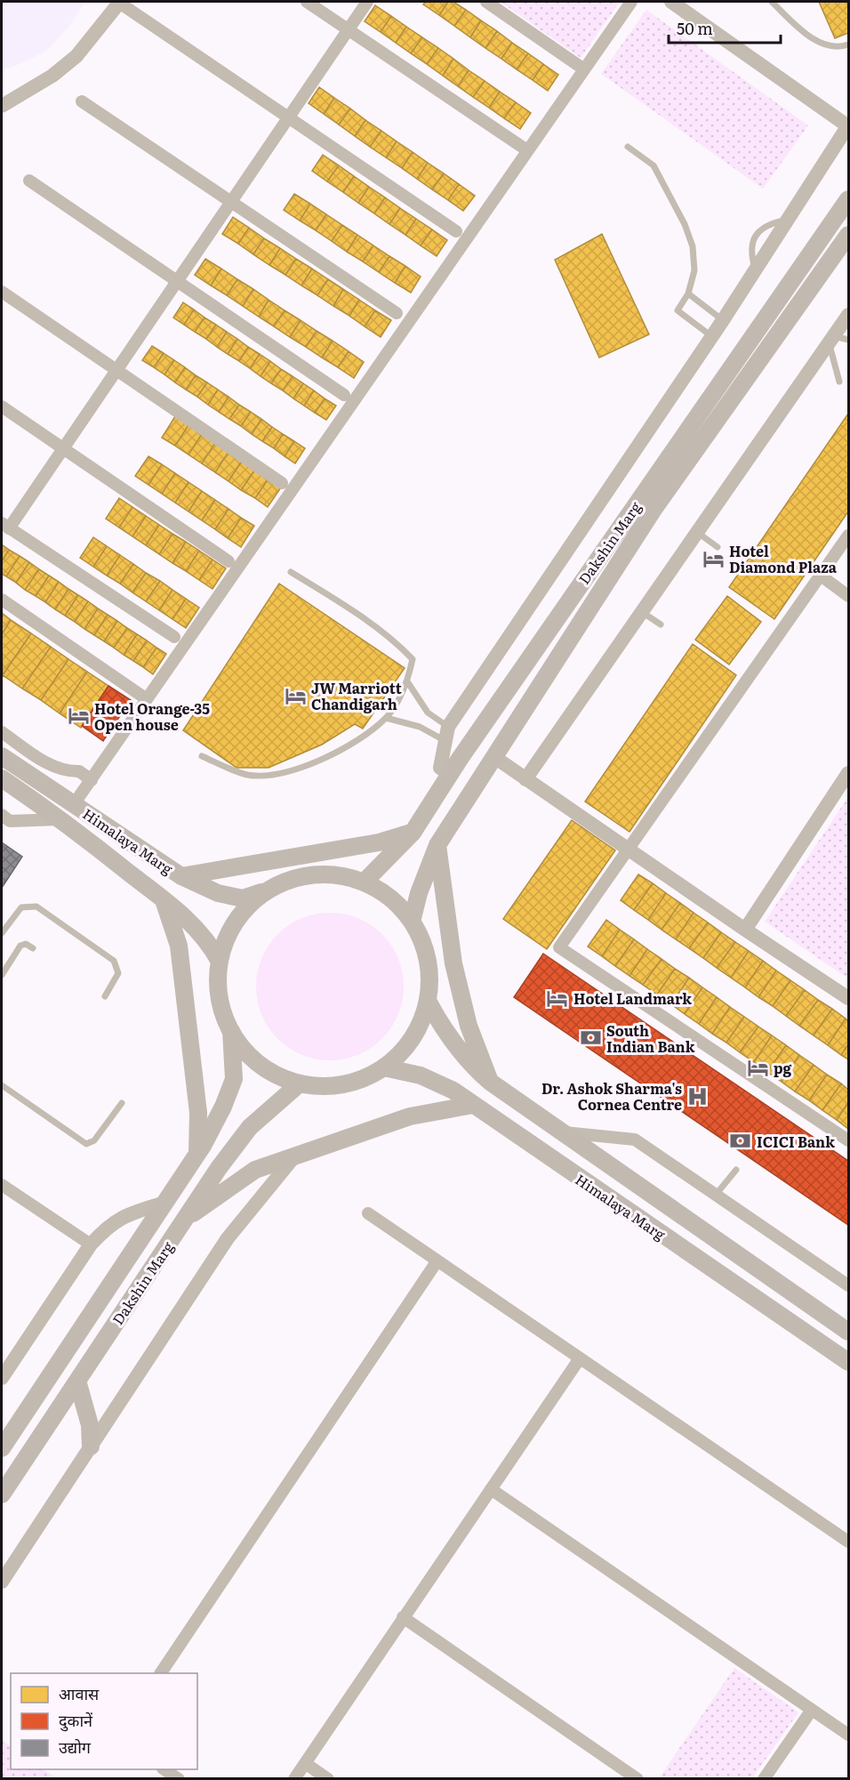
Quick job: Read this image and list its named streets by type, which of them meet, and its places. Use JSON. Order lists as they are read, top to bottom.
{
  "streets": {
    "main road": ["Dakshin Marg", "Himalaya Marg"]
  },
  "places": {
    "hotel": [
      "Hotel Diamond Plaza",
      "JW Marriott Chandigarh",
      "Hotel Orange-35 Open house",
      "Hotel Landmark",
      "pg"
    ],
    "bank": ["South Indian Bank", "ICICI Bank"],
    "hospital": ["Dr. Ashok Sharma's Cornea Centre"]
  },
  "legend": ["आवास", "दुकानें", "उद्योग"],
  "scale_bar": "50 m"
}
